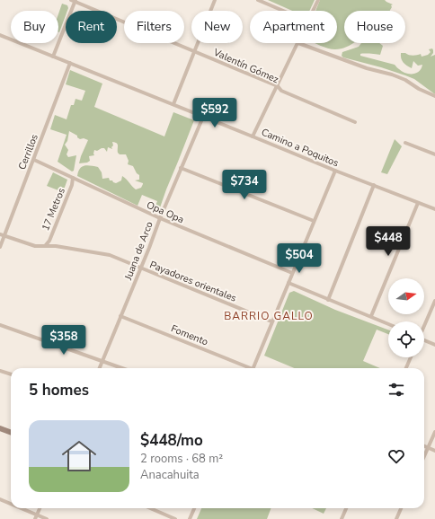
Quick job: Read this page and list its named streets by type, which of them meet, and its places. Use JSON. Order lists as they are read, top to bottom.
{
  "streets": {
    "street": [
      "Valentín Gómez",
      "Camino a Poquitos",
      "Cerrillos",
      "17 Metros",
      "Opa Opa",
      "Juana de Arco",
      "Payadores orientales",
      "Fomento"
    ]
  },
  "crossings": [
    ["Camino a Poquitos", "Cerrillos"],
    ["Camino a Poquitos", "Juana de Arco"],
    ["Cerrillos", "17 Metros"],
    ["Cerrillos", "Opa Opa"],
    ["17 Metros", "Opa Opa"],
    ["17 Metros", "Payadores orientales"],
    ["Opa Opa", "Juana de Arco"],
    ["Juana de Arco", "Payadores orientales"],
    ["Juana de Arco", "Fomento"]
  ],
  "districts": ["BARRIO GALLO"],
  "north": "right",
  "page": {
    "chip": [
      "Buy",
      "Rent",
      "Filters",
      "New",
      "Apartment",
      "House"
    ],
    "price": [
      "$592",
      "$734",
      "$448",
      "$504",
      "$358"
    ],
    "heading": "5 homes",
    "list": [
      {
        "name": "$448/mo",
        "note": "2 rooms · 68 m² · Anacahuita"
      }
    ]
  }
}
